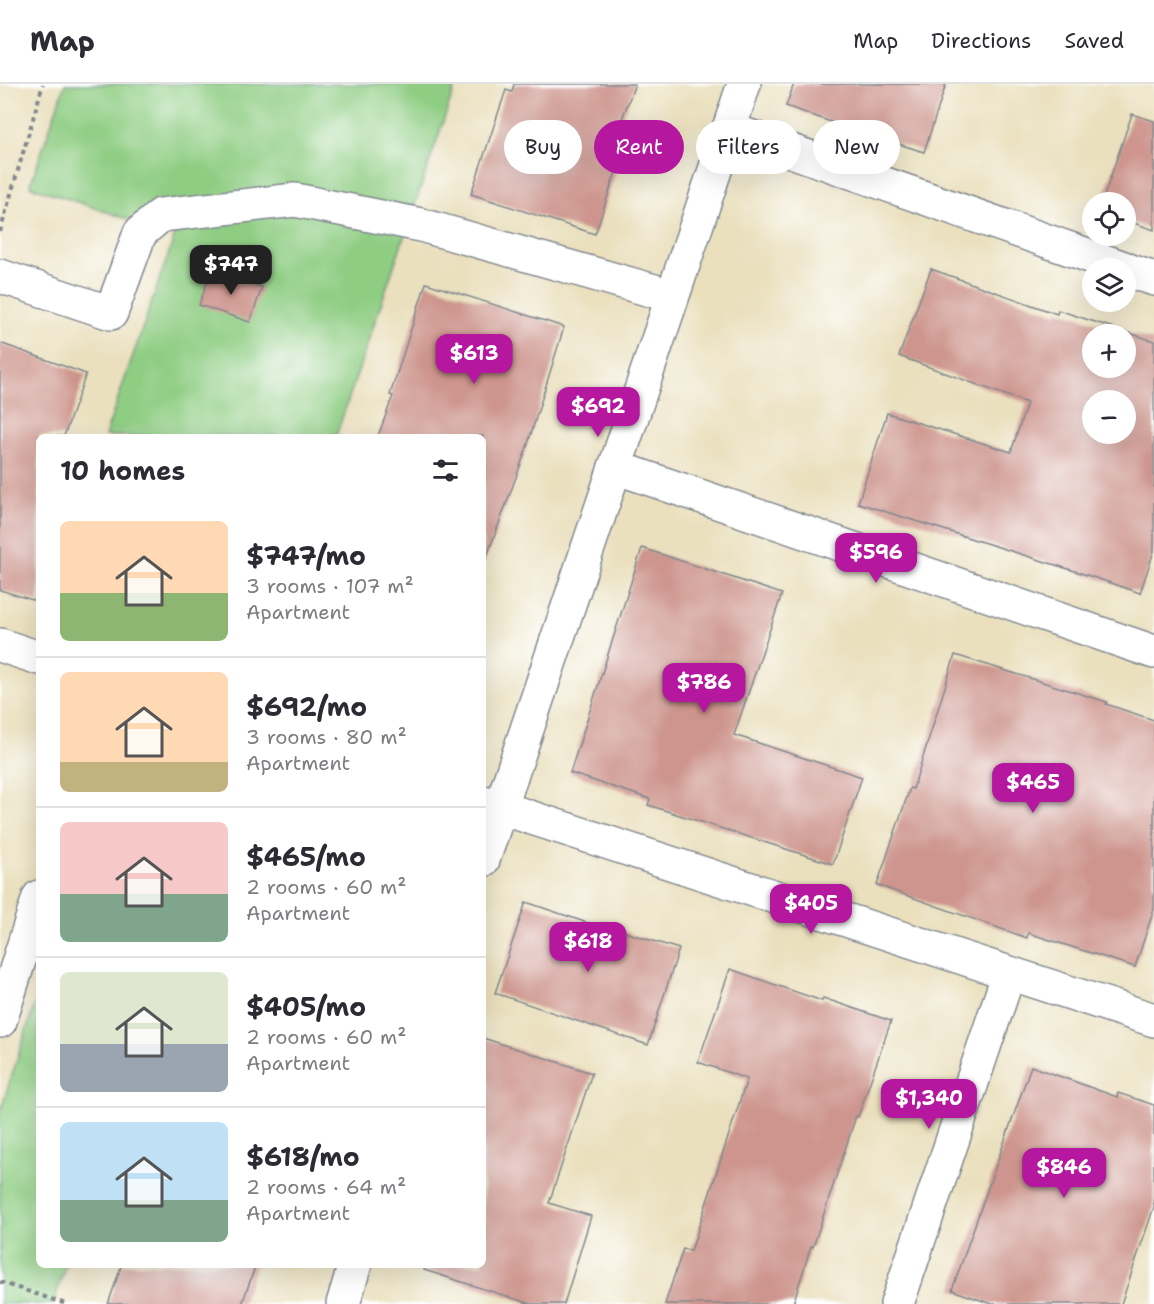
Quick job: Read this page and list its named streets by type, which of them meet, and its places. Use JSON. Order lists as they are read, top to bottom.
{
  "page": {
    "header": "Map",
    "nav": ["Map", "Directions", "Saved"],
    "chip": [
      "Buy",
      "Rent",
      "Filters",
      "New"
    ],
    "map_buttons": ["+", "−"],
    "price": [
      "$747",
      "$613",
      "$692",
      "$596",
      "$786",
      "$465",
      "$405",
      "$618",
      "$1,340",
      "$846"
    ],
    "heading": "10 homes",
    "list": [
      {
        "name": "$747/mo",
        "note": "3 rooms · 107 m² · Apartment"
      },
      {
        "name": "$692/mo",
        "note": "3 rooms · 80 m² · Apartment"
      },
      {
        "name": "$465/mo",
        "note": "2 rooms · 60 m² · Apartment"
      },
      {
        "name": "$405/mo",
        "note": "2 rooms · 60 m² · Apartment"
      },
      {
        "name": "$618/mo",
        "note": "2 rooms · 64 m² · Apartment"
      }
    ]
  }
}
